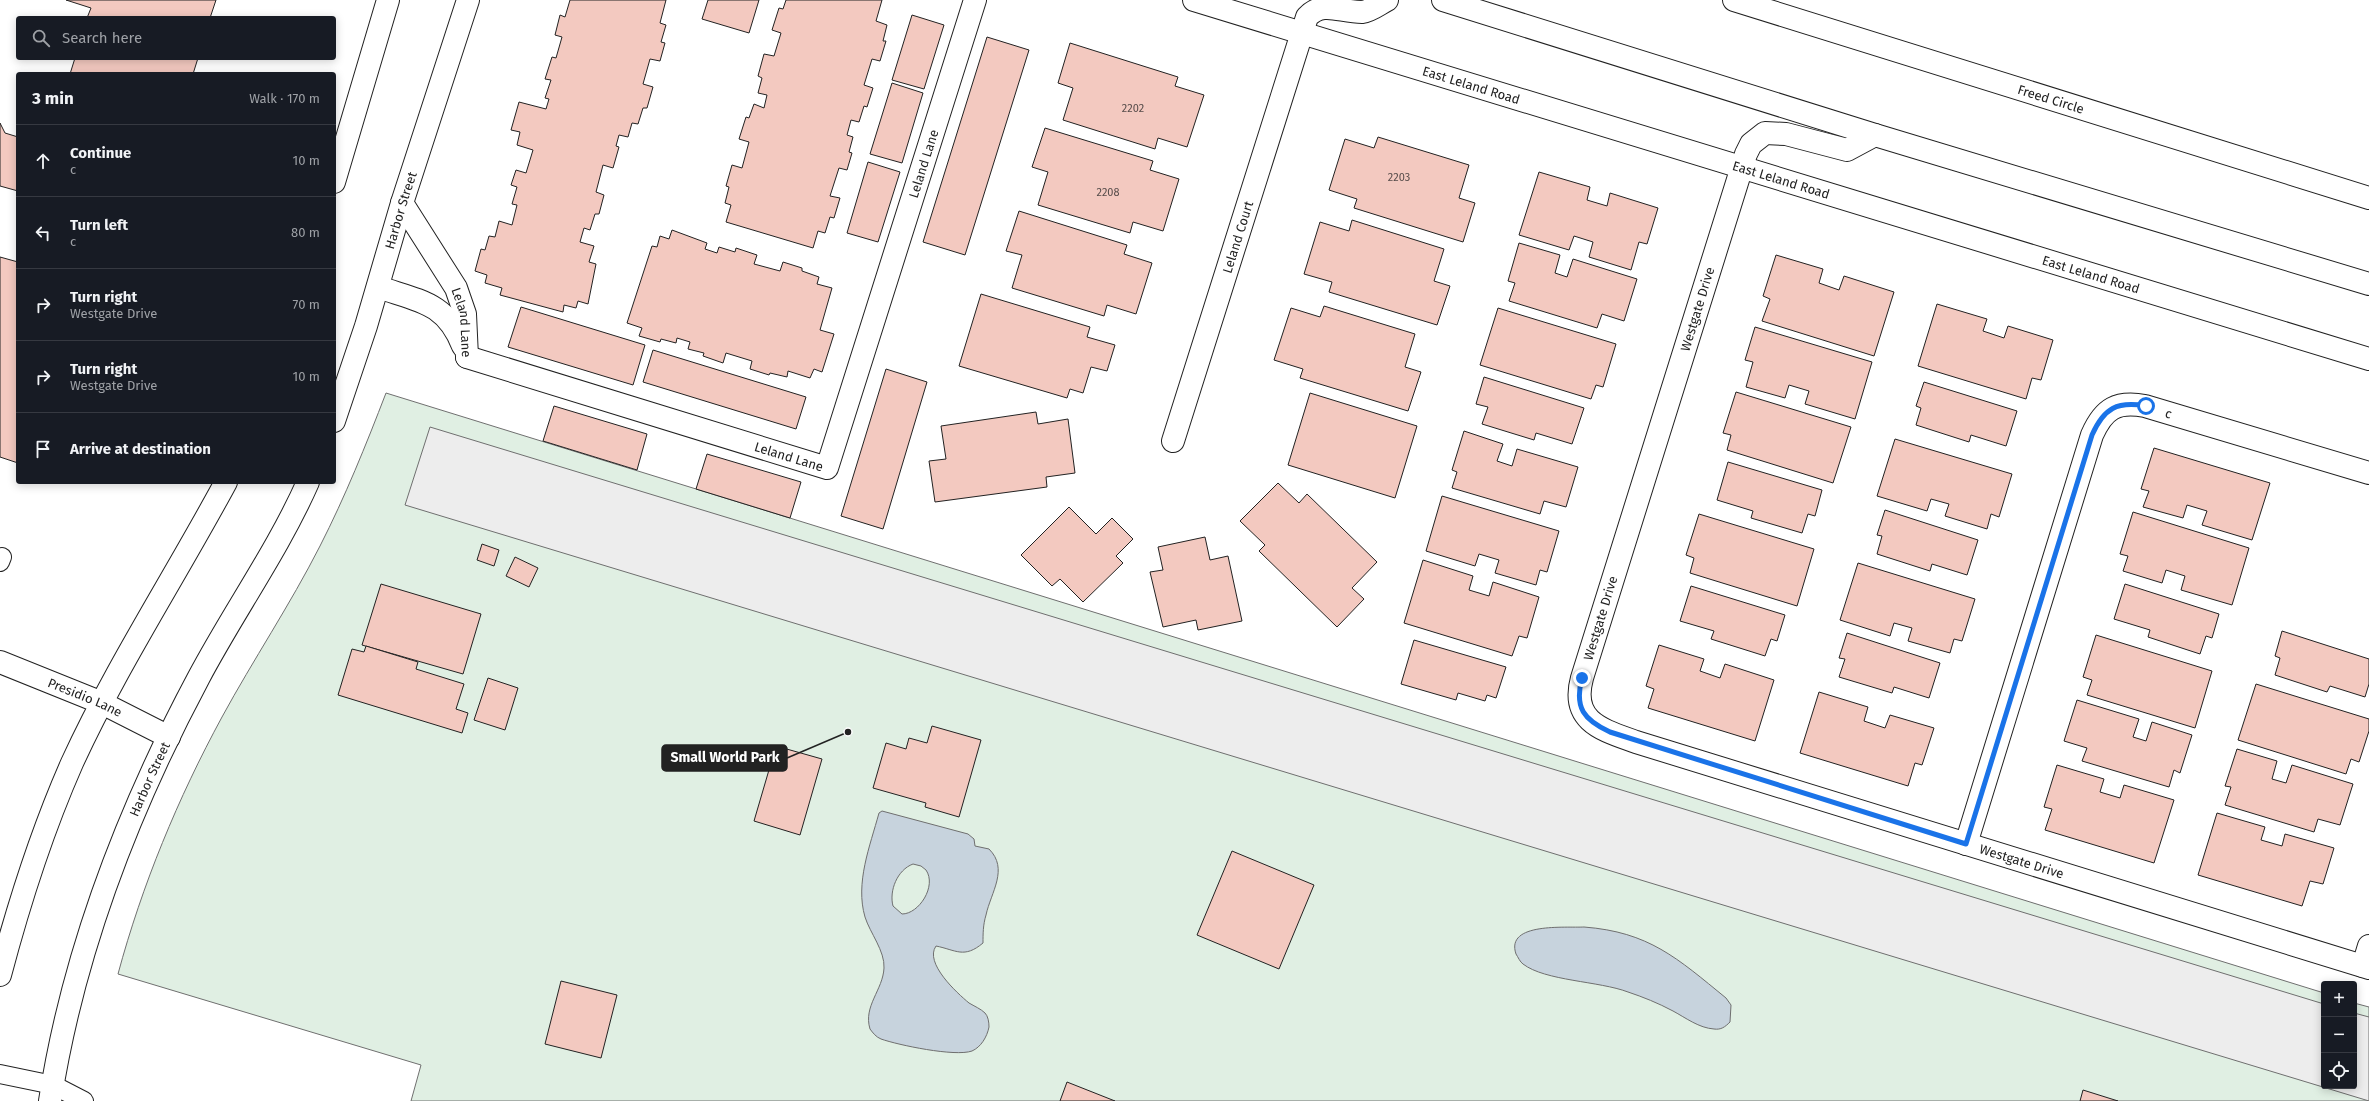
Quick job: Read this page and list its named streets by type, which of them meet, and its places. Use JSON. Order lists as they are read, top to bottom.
{
  "streets": {
    "street": [
      "East Leland Road",
      "Freed Circle",
      "Leland Lane",
      "Harbor Street",
      "Leland Court",
      "Westgate Drive",
      "c",
      "Presidio Lane"
    ]
  },
  "crossings": [
    ["East Leland Road", "Leland Court"],
    ["East Leland Road", "Westgate Drive"],
    ["Leland Lane", "Harbor Street"],
    ["Harbor Street", "Presidio Lane"],
    ["Westgate Drive", "c"]
  ],
  "places": ["Small World Park"],
  "house_numbers": ["2202", "2203", "2208"],
  "page": {
    "search": "Search here",
    "heading": ["3 min", "Walk · 170 m"],
    "list": [
      ["Continue", "c", "10 m"],
      ["Turn left", "c", "80 m"],
      ["Turn right", "Westgate Drive", "70 m"],
      ["Turn right", "Westgate Drive", "10 m"],
      "Arrive at destination"
    ],
    "map_buttons": ["+", "−"]
  }
}
